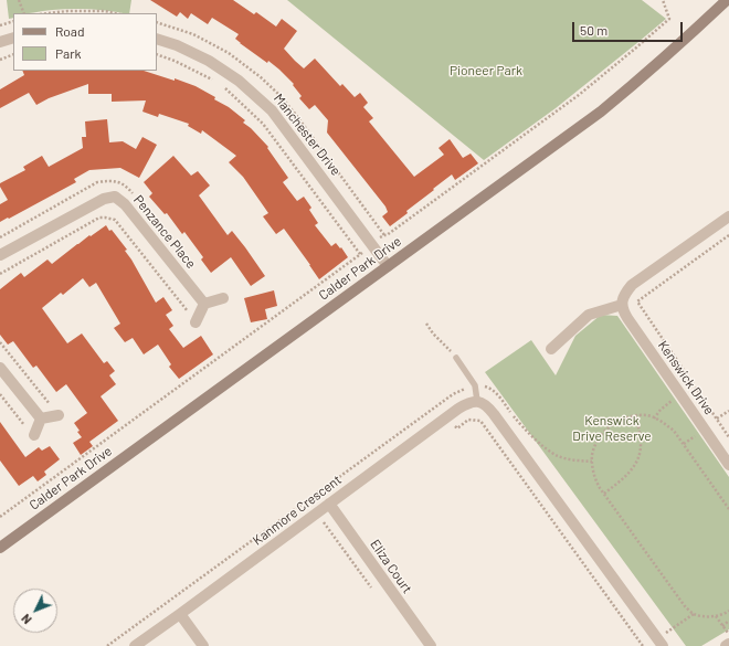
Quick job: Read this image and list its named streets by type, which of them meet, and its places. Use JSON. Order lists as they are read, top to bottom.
{
  "streets": {
    "street": [
      "Manchester Drive",
      "Penzance Place",
      "Calder Park Drive",
      "Kenswick Drive",
      "Kanmore Crescent",
      "Eliza Court"
    ]
  },
  "crossings": [
    ["Manchester Drive", "Calder Park Drive"],
    ["Kanmore Crescent", "Eliza Court"]
  ],
  "parks": ["Pioneer Park", "Kenswick Drive Reserve"],
  "legend": ["Road", "Park"],
  "scale_bar": "50 m",
  "north": "bottom left"
}
